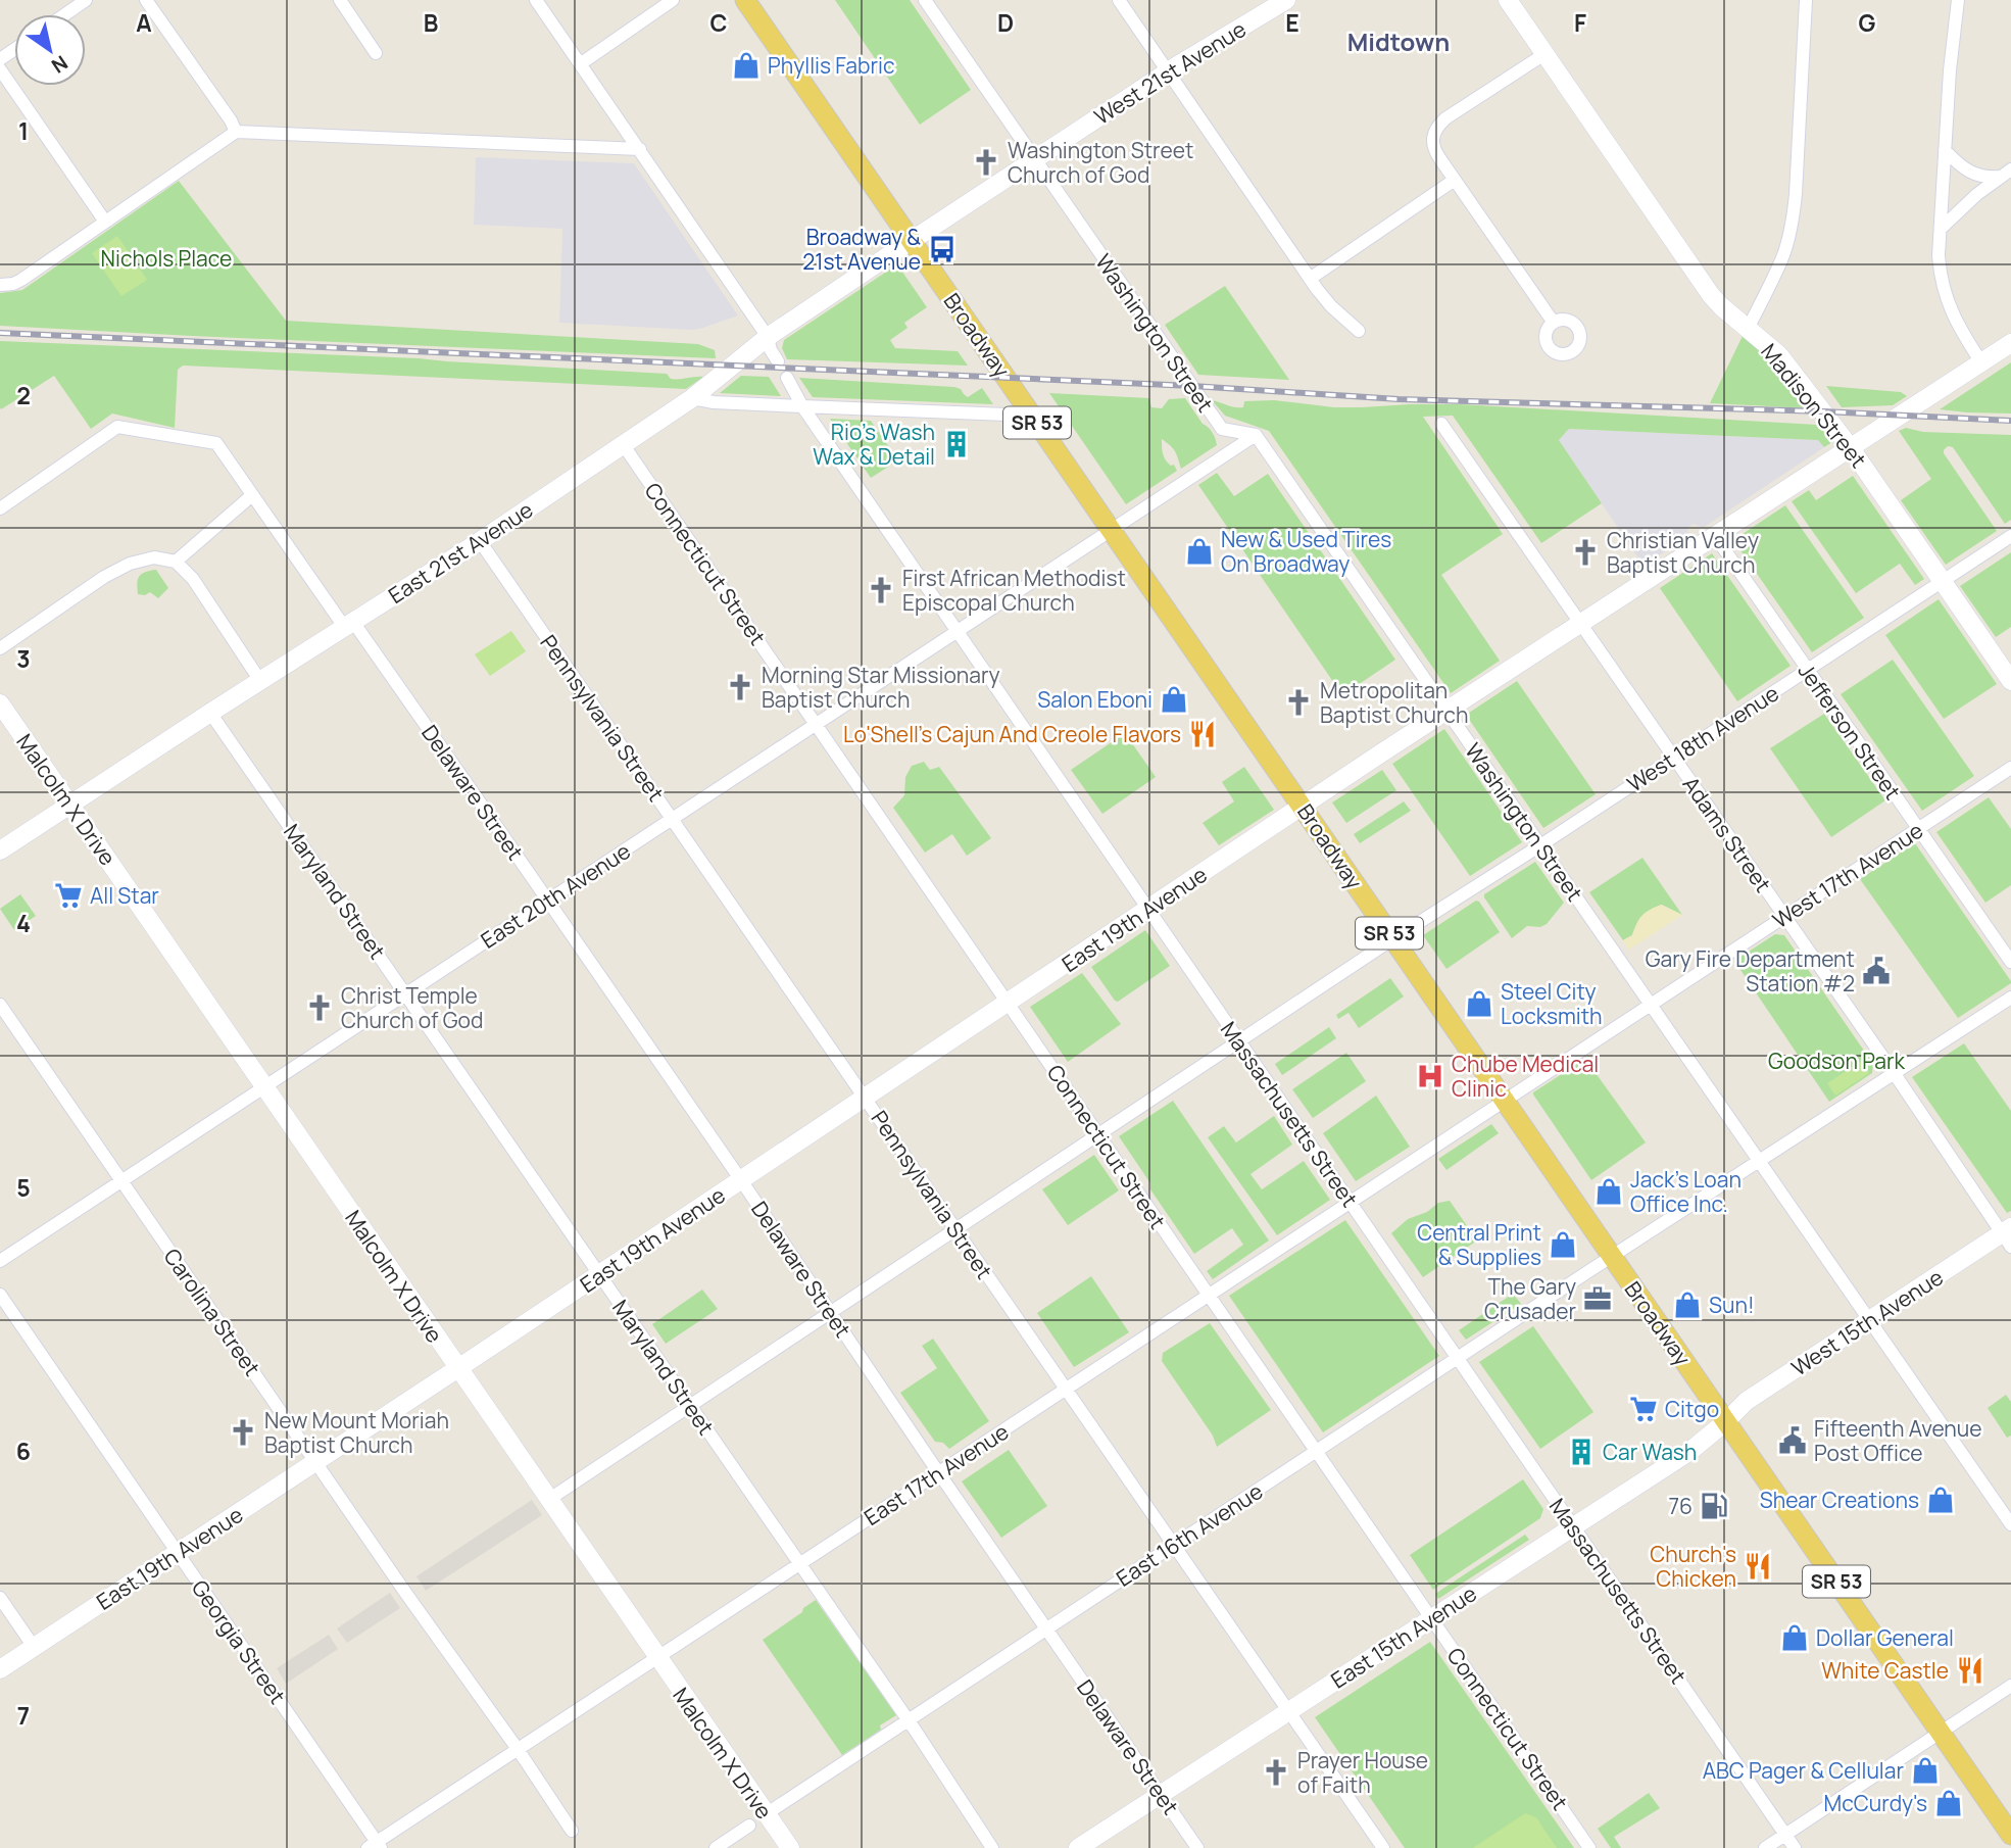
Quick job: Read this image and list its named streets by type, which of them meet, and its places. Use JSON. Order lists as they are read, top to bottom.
{
  "streets": {
    "main road": ["Broadway", "SR 53"],
    "street": [
      "West 21st Avenue",
      "Washington Street",
      "Madison Street",
      "East 21st Avenue",
      "Connecticut Street",
      "Pennsylvania Street",
      "Jefferson Street",
      "West 18th Avenue",
      "Delaware Street",
      "Malcolm X Drive",
      "Adams Street",
      "West 17th Avenue",
      "Maryland Street",
      "East 20th Avenue",
      "East 19th Avenue",
      "Massachusetts Street",
      "Carolina Street",
      "West 15th Avenue",
      "East 17th Avenue",
      "East 16th Avenue",
      "East 15th Avenue",
      "Georgia Street"
    ]
  },
  "crossings": [
    ["West 21st Avenue", "Washington Street"],
    ["West 21st Avenue", "Broadway"],
    ["West 21st Avenue", "East 21st Avenue"],
    ["Washington Street", "West 18th Avenue"],
    ["Washington Street", "West 17th Avenue"],
    ["Washington Street", "East 20th Avenue"],
    ["Washington Street", "East 19th Avenue"],
    ["Washington Street", "West 15th Avenue"],
    ["Washington Street", "East 16th Avenue"],
    ["Broadway", "East 21st Avenue"],
    ["Broadway", "West 18th Avenue"],
    ["Broadway", "West 17th Avenue"],
    ["Broadway", "East 20th Avenue"],
    ["Broadway", "East 19th Avenue"],
    ["Broadway", "West 15th Avenue"],
    ["Broadway", "East 17th Avenue"],
    ["Broadway", "East 16th Avenue"],
    ["Broadway", "East 15th Avenue"],
    ["Madison Street", "West 18th Avenue"],
    ["Madison Street", "East 19th Avenue"],
    ["East 21st Avenue", "Connecticut Street"],
    ["East 21st Avenue", "Pennsylvania Street"],
    ["East 21st Avenue", "Delaware Street"],
    ["East 21st Avenue", "Malcolm X Drive"],
    ["East 21st Avenue", "Maryland Street"],
    ["Connecticut Street", "West 18th Avenue"],
    ["Connecticut Street", "East 20th Avenue"],
    ["Connecticut Street", "East 19th Avenue"],
    ["Connecticut Street", "East 17th Avenue"],
    ["Connecticut Street", "East 16th Avenue"],
    ["Connecticut Street", "East 15th Avenue"],
    ["Pennsylvania Street", "West 18th Avenue"],
    ["Pennsylvania Street", "East 20th Avenue"],
    ["Pennsylvania Street", "East 19th Avenue"],
    ["Pennsylvania Street", "East 17th Avenue"],
    ["Pennsylvania Street", "East 16th Avenue"],
    ["Pennsylvania Street", "East 15th Avenue"],
    ["Jefferson Street", "West 18th Avenue"],
    ["Jefferson Street", "West 17th Avenue"],
    ["Jefferson Street", "East 19th Avenue"],
    ["West 18th Avenue", "Delaware Street"],
    ["West 18th Avenue", "Malcolm X Drive"],
    ["West 18th Avenue", "Adams Street"],
    ["West 18th Avenue", "Maryland Street"],
    ["West 18th Avenue", "Massachusetts Street"],
    ["Delaware Street", "East 20th Avenue"],
    ["Delaware Street", "East 19th Avenue"],
    ["Delaware Street", "East 17th Avenue"],
    ["Delaware Street", "East 16th Avenue"],
    ["Delaware Street", "East 15th Avenue"],
    ["Malcolm X Drive", "East 20th Avenue"],
    ["Malcolm X Drive", "East 19th Avenue"],
    ["Malcolm X Drive", "East 17th Avenue"],
    ["Malcolm X Drive", "East 16th Avenue"],
    ["Adams Street", "West 17th Avenue"],
    ["Adams Street", "East 19th Avenue"],
    ["Adams Street", "West 15th Avenue"],
    ["Adams Street", "East 16th Avenue"],
    ["West 17th Avenue", "East 17th Avenue"],
    ["Maryland Street", "East 20th Avenue"],
    ["Maryland Street", "East 19th Avenue"],
    ["Maryland Street", "East 17th Avenue"],
    ["Maryland Street", "East 16th Avenue"],
    ["East 20th Avenue", "Massachusetts Street"],
    ["East 20th Avenue", "Carolina Street"],
    ["East 19th Avenue", "Massachusetts Street"],
    ["East 19th Avenue", "Carolina Street"],
    ["East 19th Avenue", "Georgia Street"],
    ["Massachusetts Street", "East 17th Avenue"],
    ["Massachusetts Street", "East 16th Avenue"],
    ["Massachusetts Street", "East 15th Avenue"],
    ["Carolina Street", "East 17th Avenue"],
    ["West 15th Avenue", "East 15th Avenue"],
    ["East 17th Avenue", "Georgia Street"]
  ],
  "districts": ["Midtown"],
  "parks": ["Nichols Place", "Goodson Park"],
  "places": {
    "shop": [
      "Phyllis Fabric",
      "New & Used Tires On Broadway",
      "Salon Eboni",
      "Steel City Locksmith",
      "Jack's Loan Office Inc.",
      "Central Print & Supplies",
      "Sun!",
      "Shear Creations",
      "Dollar General",
      "ABC Pager & Cellular",
      "McCurdy's"
    ],
    "church": [
      "Washington Street Church of God",
      "Christian Valley Baptist Church",
      "First African Methodist Episcopal Church",
      "Morning Star Missionary Baptist Church",
      "Metropolitan Baptist Church",
      "Christ Temple Church of God",
      "New Mount Moriah Baptist Church",
      "Prayer House of Faith"
    ],
    "bus stop": ["Broadway & 21st Avenue"],
    "building": ["Rio's Wash Wax & Detail", "Car Wash"],
    "restaurant": ["Lo'Shell's Cajun And Creole Flavors", "Church's Chicken", "White Castle"],
    "supermarket": ["All Star", "Citgo"],
    "public building": ["Gary Fire Department Station #2", "Fifteenth Avenue Post Office"],
    "hospital": ["Chube Medical Clinic"],
    "office": ["The Gary Crusader"],
    "fuel station": ["76"]
  },
  "north": "bottom right",
  "grid": {
    "columns": [
      "A",
      "B",
      "C",
      "D",
      "E",
      "F",
      "G"
    ],
    "rows": [
      "1",
      "2",
      "3",
      "4",
      "5",
      "6",
      "7"
    ]
  }
}
